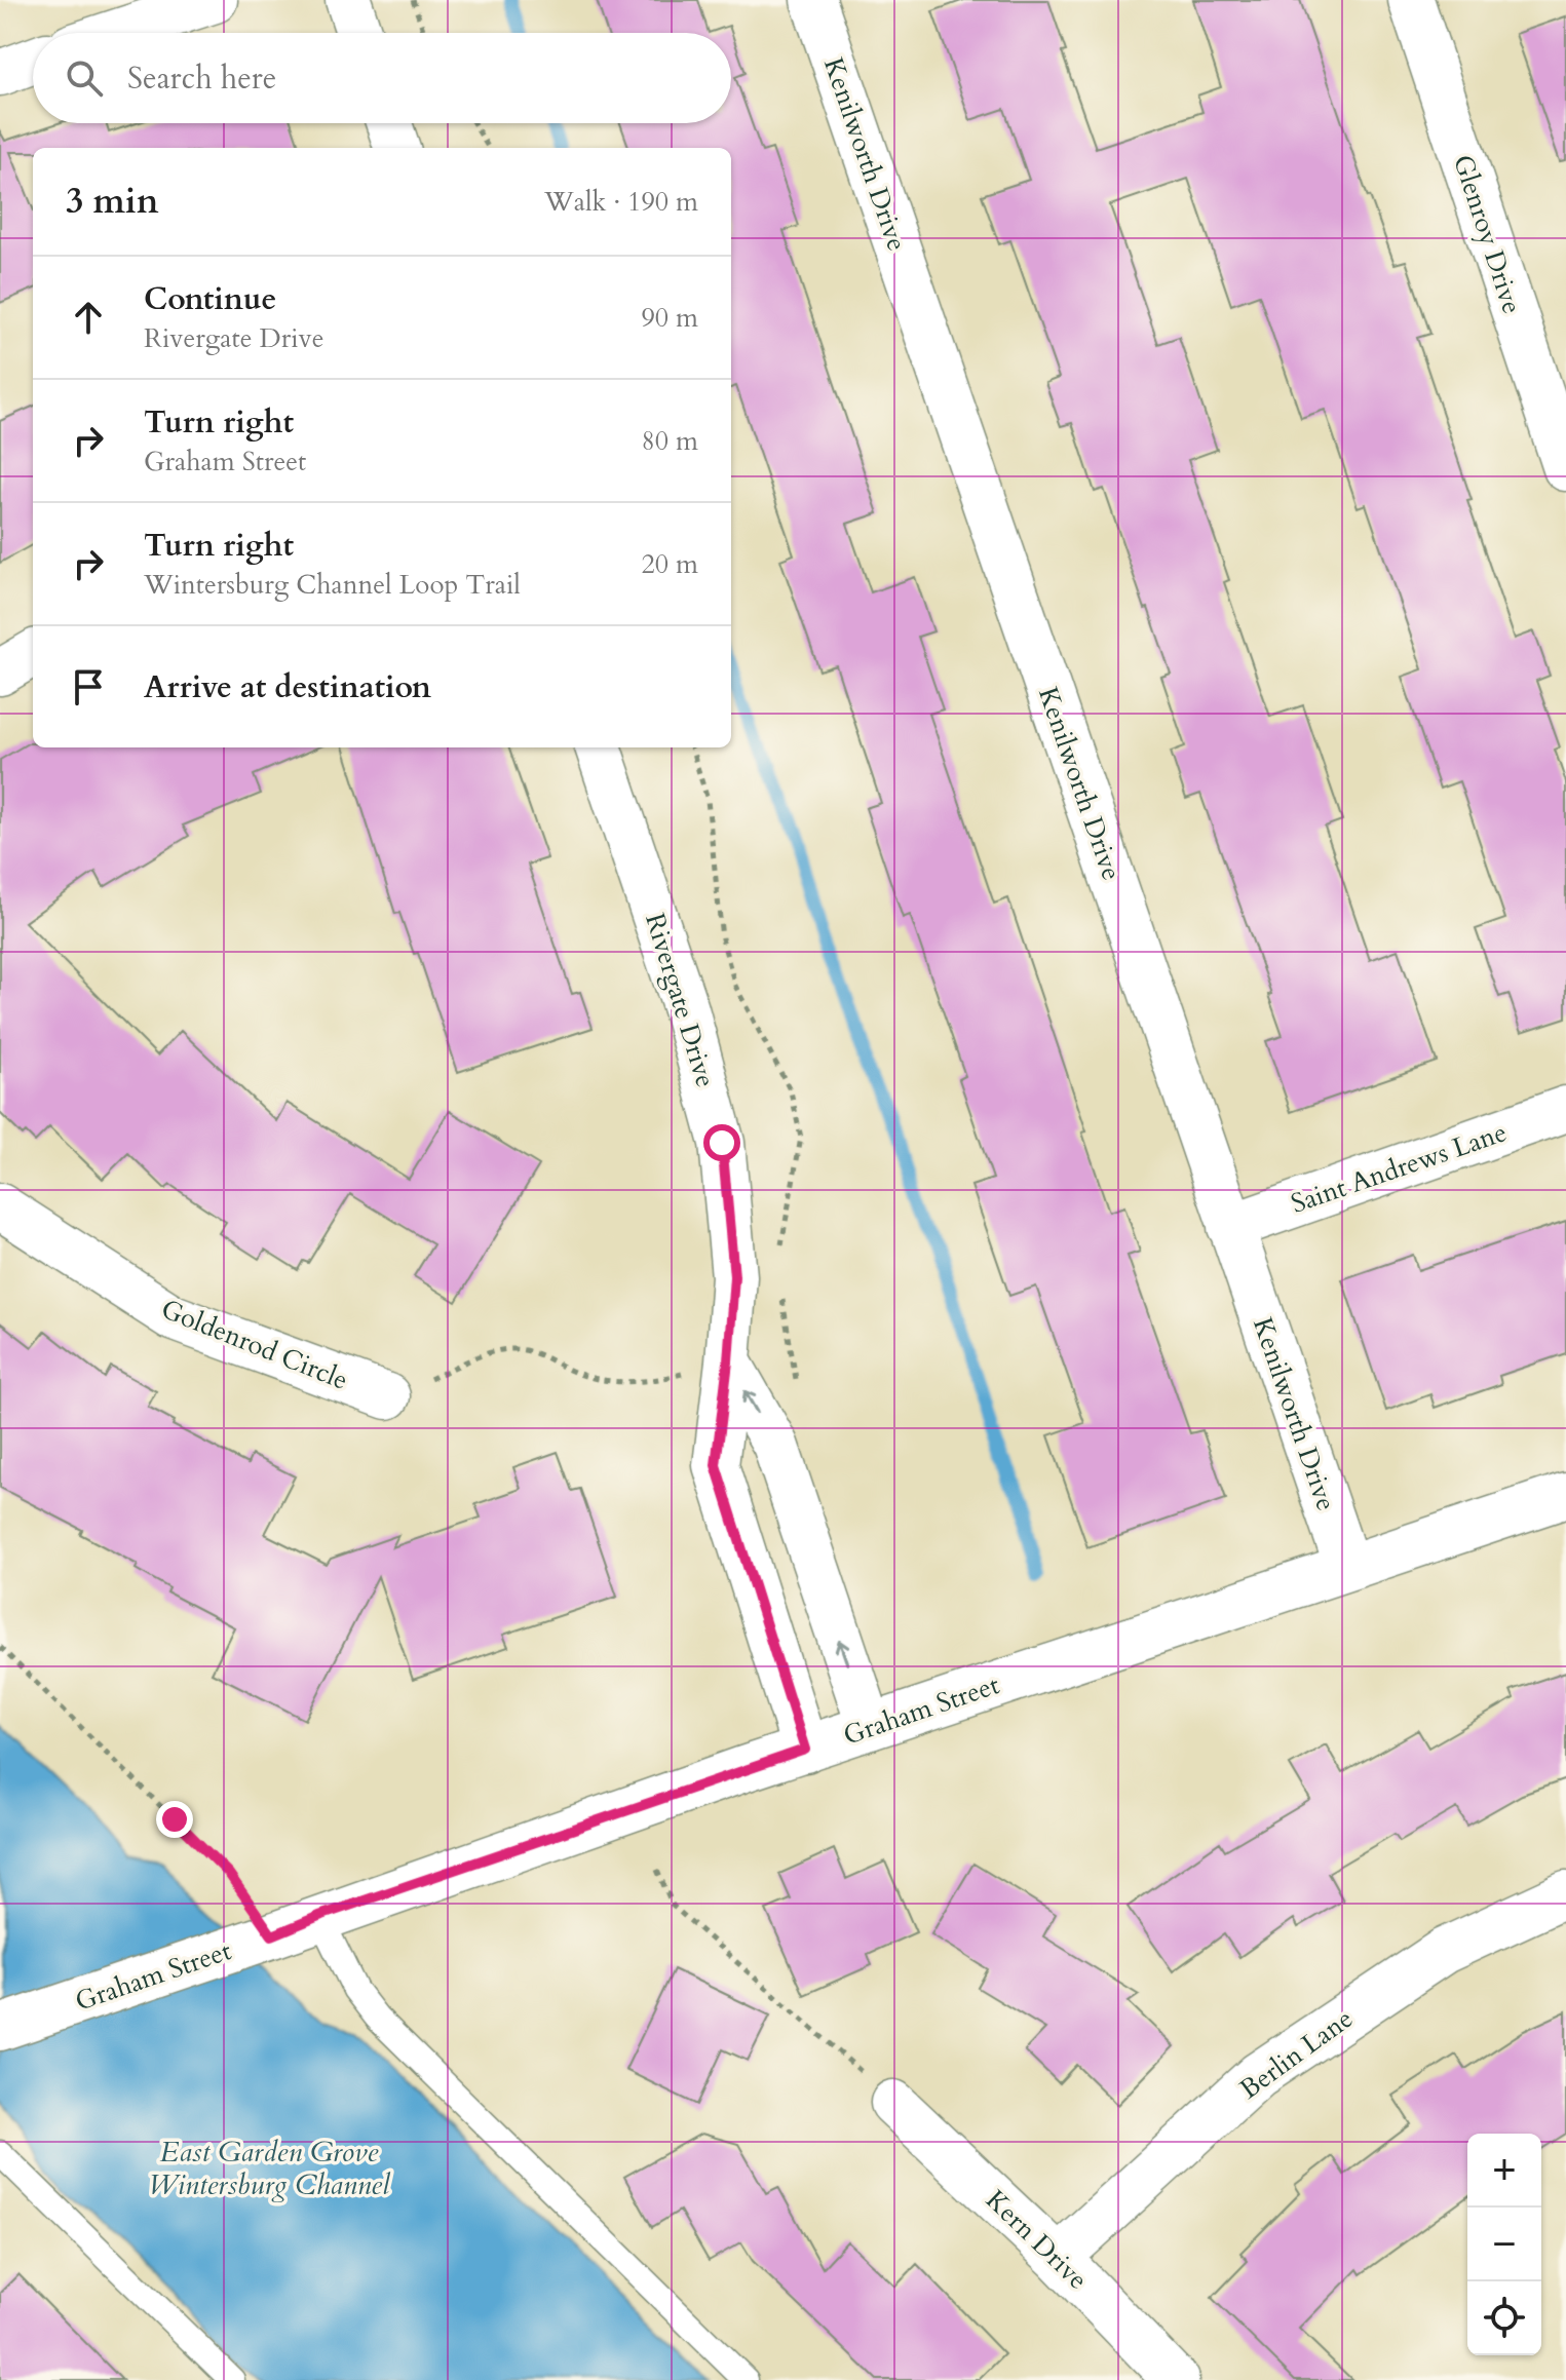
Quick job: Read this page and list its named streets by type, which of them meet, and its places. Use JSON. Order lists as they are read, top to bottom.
{
  "streets": {
    "street": [
      "Kenilworth Drive",
      "Glenroy Drive",
      "Rivergate Drive",
      "Saint Andrews Lane",
      "Goldenrod Circle",
      "Graham Street",
      "Berlin Lane",
      "Kern Drive"
    ]
  },
  "crossings": [
    ["Kenilworth Drive", "Saint Andrews Lane"],
    ["Kenilworth Drive", "Graham Street"],
    ["Rivergate Drive", "Graham Street"],
    ["Berlin Lane", "Kern Drive"]
  ],
  "water": ["East Garden Grove Wintersburg Channel"],
  "page": {
    "search": "Search here",
    "heading": ["3 min", "Walk · 190 m"],
    "list": [
      ["Continue", "Rivergate Drive", "90 m"],
      ["Turn right", "Graham Street", "80 m"],
      ["Turn right", "Wintersburg Channel Loop Trail", "20 m"],
      "Arrive at destination"
    ],
    "map_buttons": ["+", "−"]
  }
}
